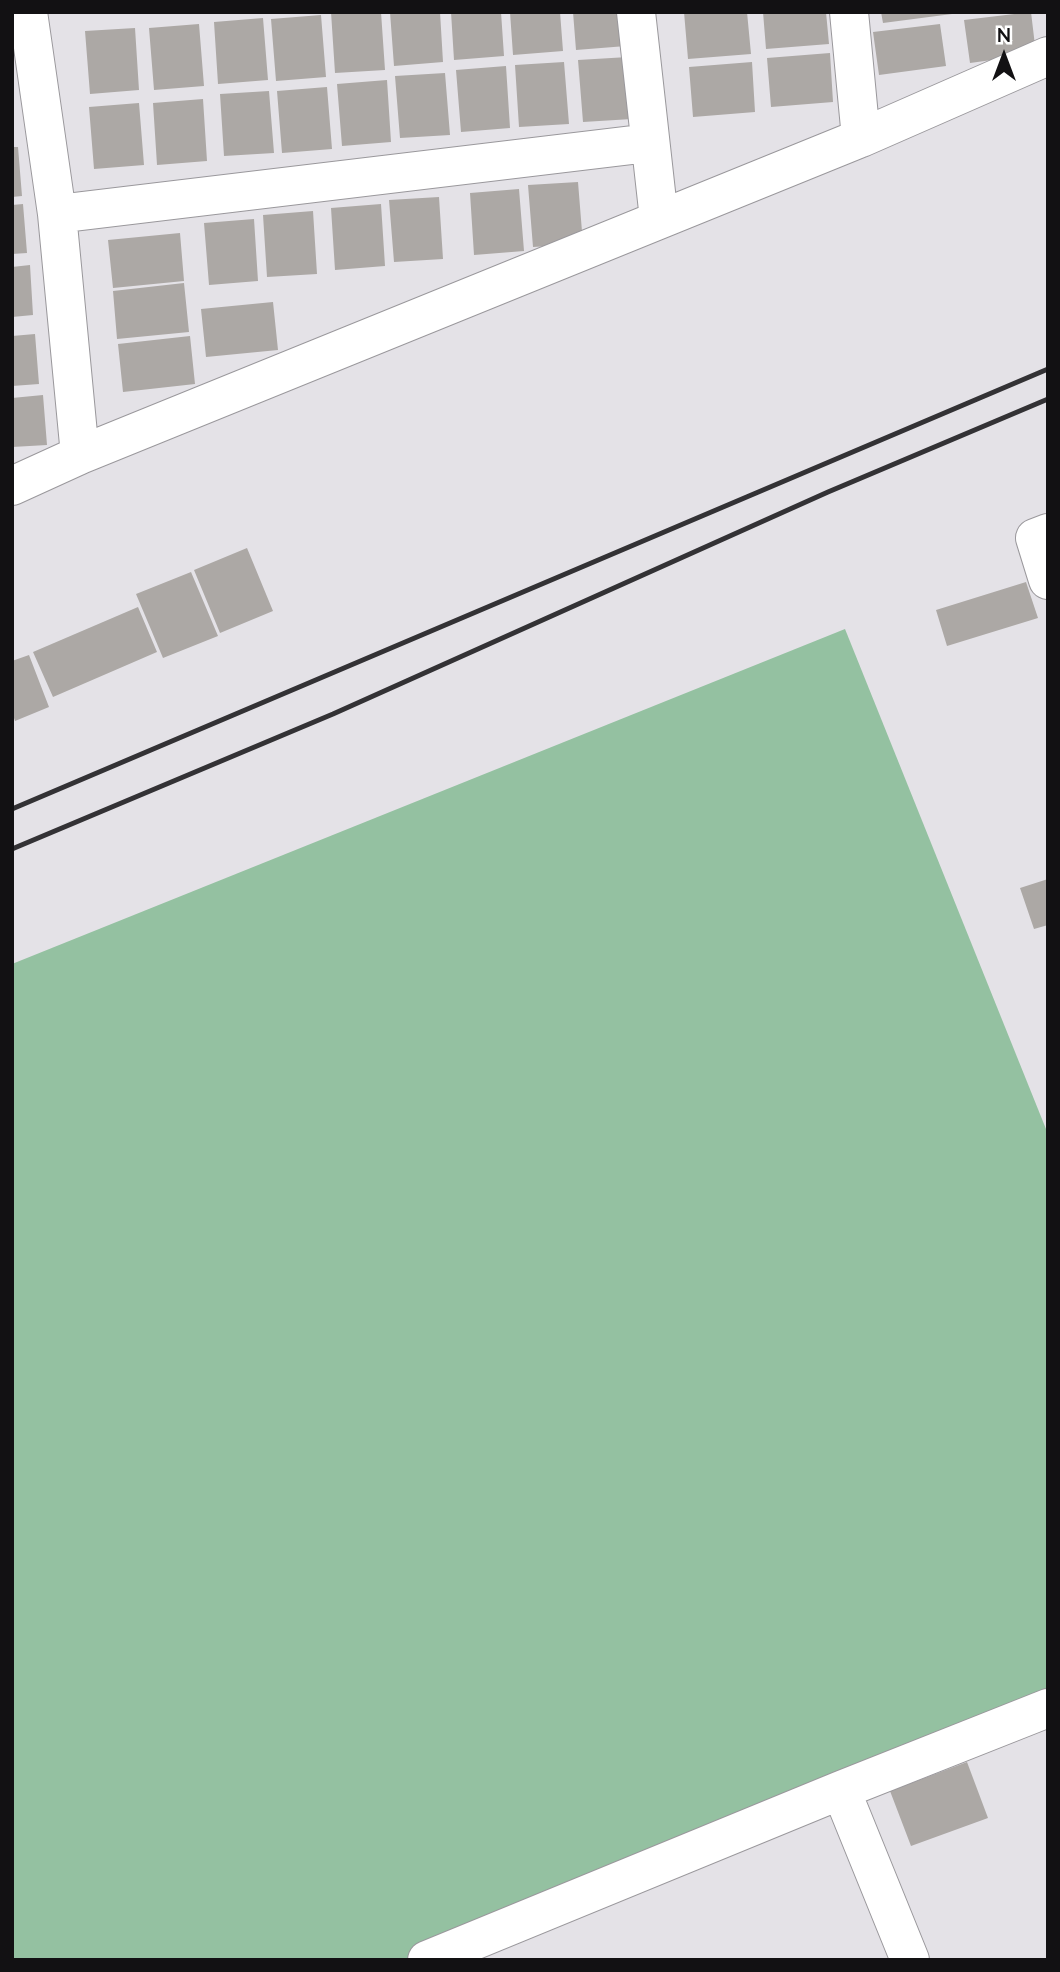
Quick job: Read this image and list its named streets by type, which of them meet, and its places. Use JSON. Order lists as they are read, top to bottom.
{
  "north": "top"
}
